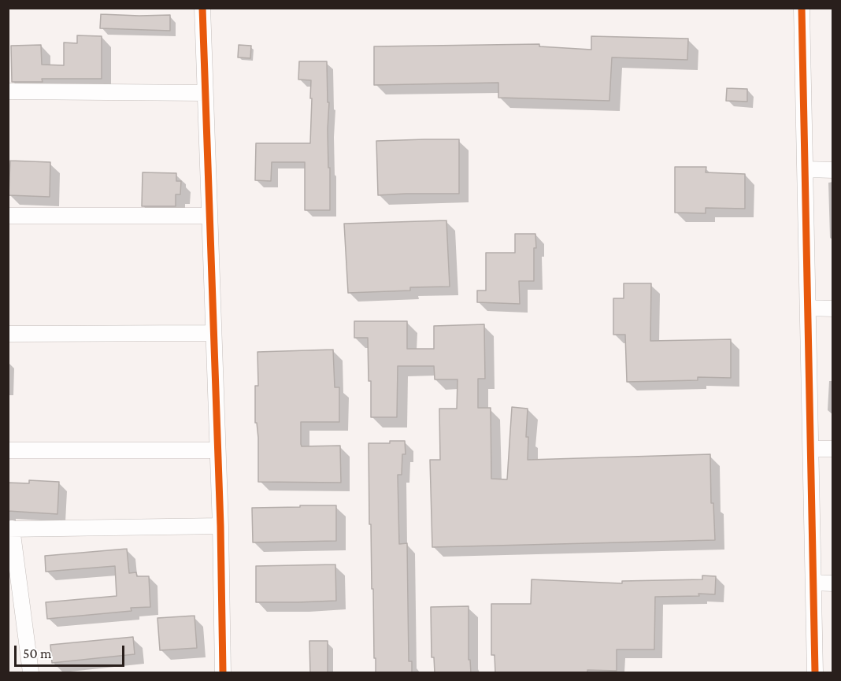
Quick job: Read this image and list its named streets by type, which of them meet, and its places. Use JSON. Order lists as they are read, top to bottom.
{
  "scale_bar": "50 m"
}
